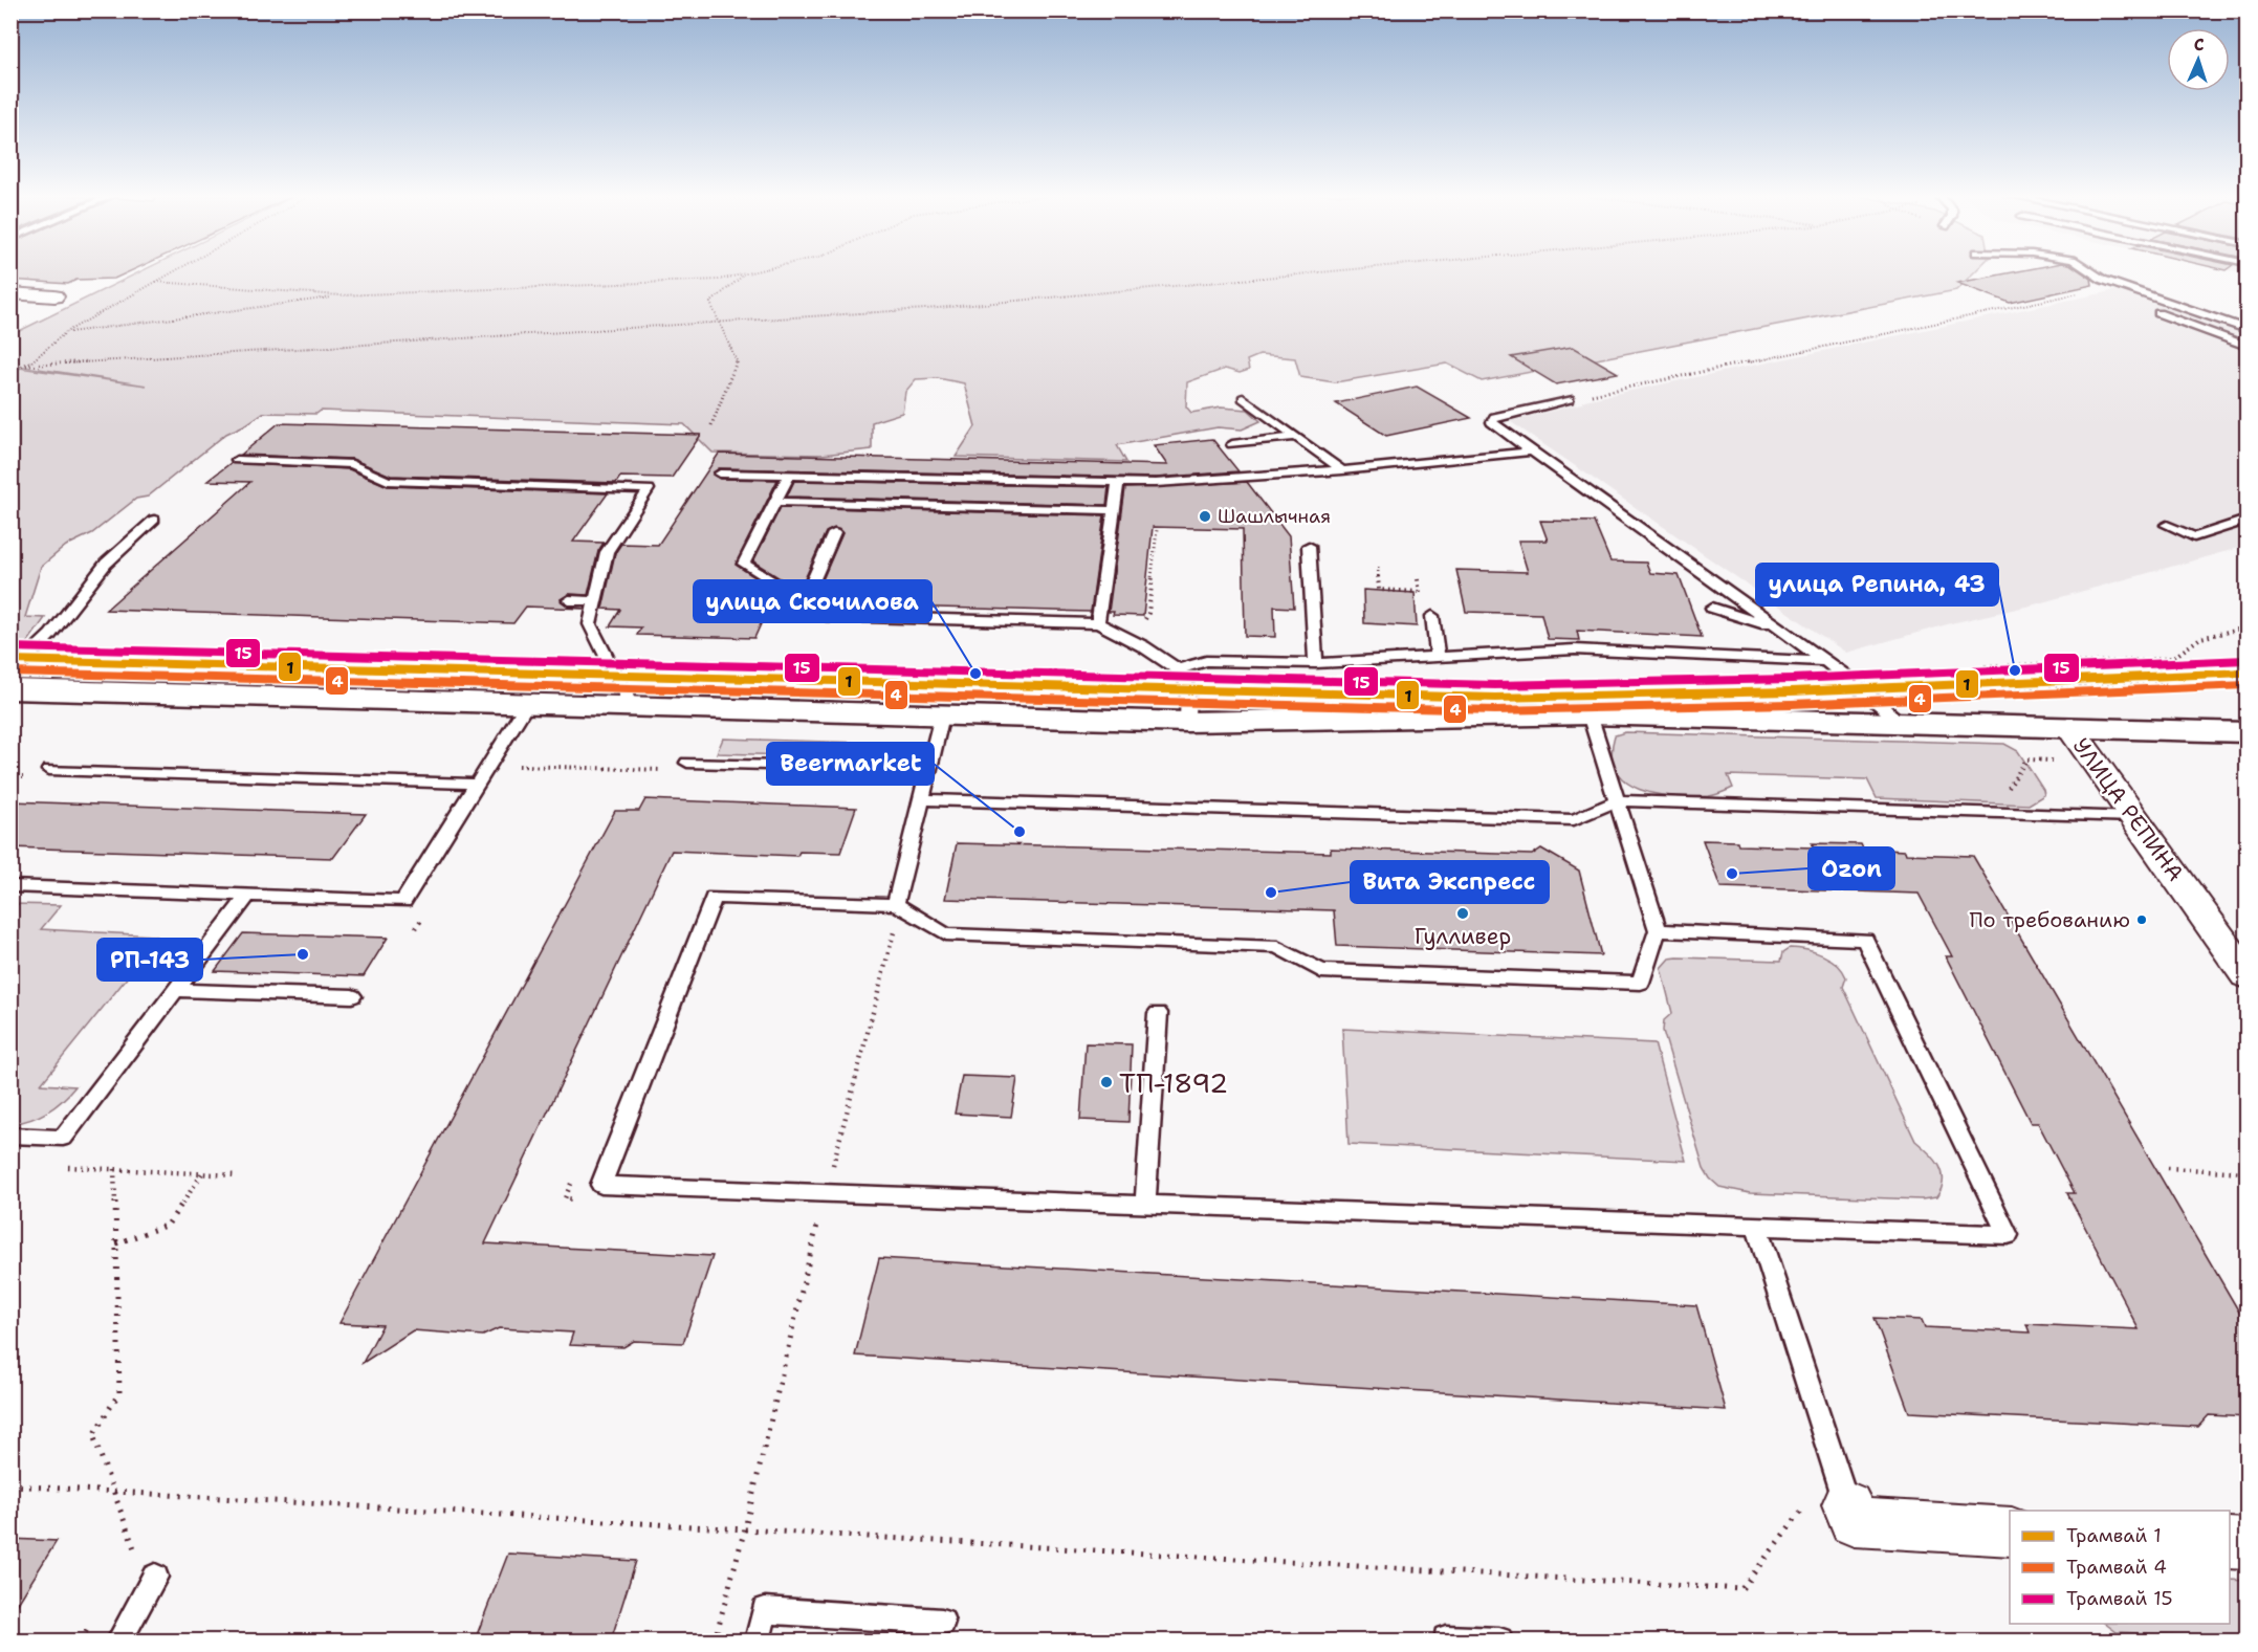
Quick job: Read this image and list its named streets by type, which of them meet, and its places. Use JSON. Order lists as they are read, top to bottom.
{
  "streets": {
    "street": ["УЛИЦА РЕПИНА"]
  },
  "places": [
    "Шашлычная",
    "улица Репина, 43",
    "улица Скочилова",
    "Beermarket",
    "Ozon",
    "Вита Экспресс",
    "Гулливер",
    "По требованию",
    "РП-143",
    "ТП-1892"
  ],
  "lines": ["tram line 15", "tram line 1", "tram line 4"],
  "legend": ["Трамвай 1", "Трамвай 4", "Трамвай 15"],
  "north": "top"
}
